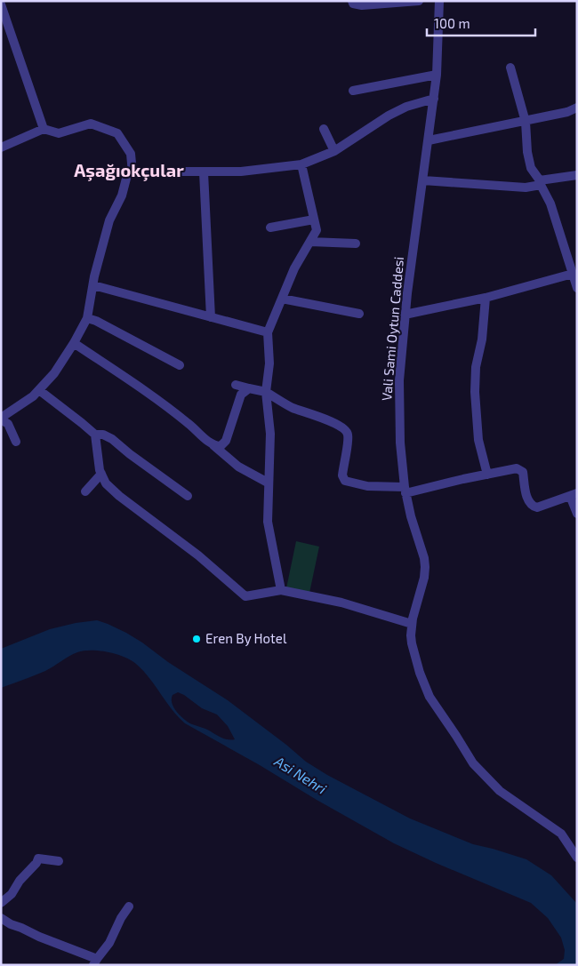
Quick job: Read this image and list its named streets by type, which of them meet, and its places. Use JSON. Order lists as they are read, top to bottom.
{
  "streets": {
    "street": ["Vali Sami Oytun Caddesi"]
  },
  "districts": ["Aşağıokçular"],
  "water": ["Asi Nehri"],
  "places": ["Eren By Hotel"],
  "scale_bar": "100 m"
}
